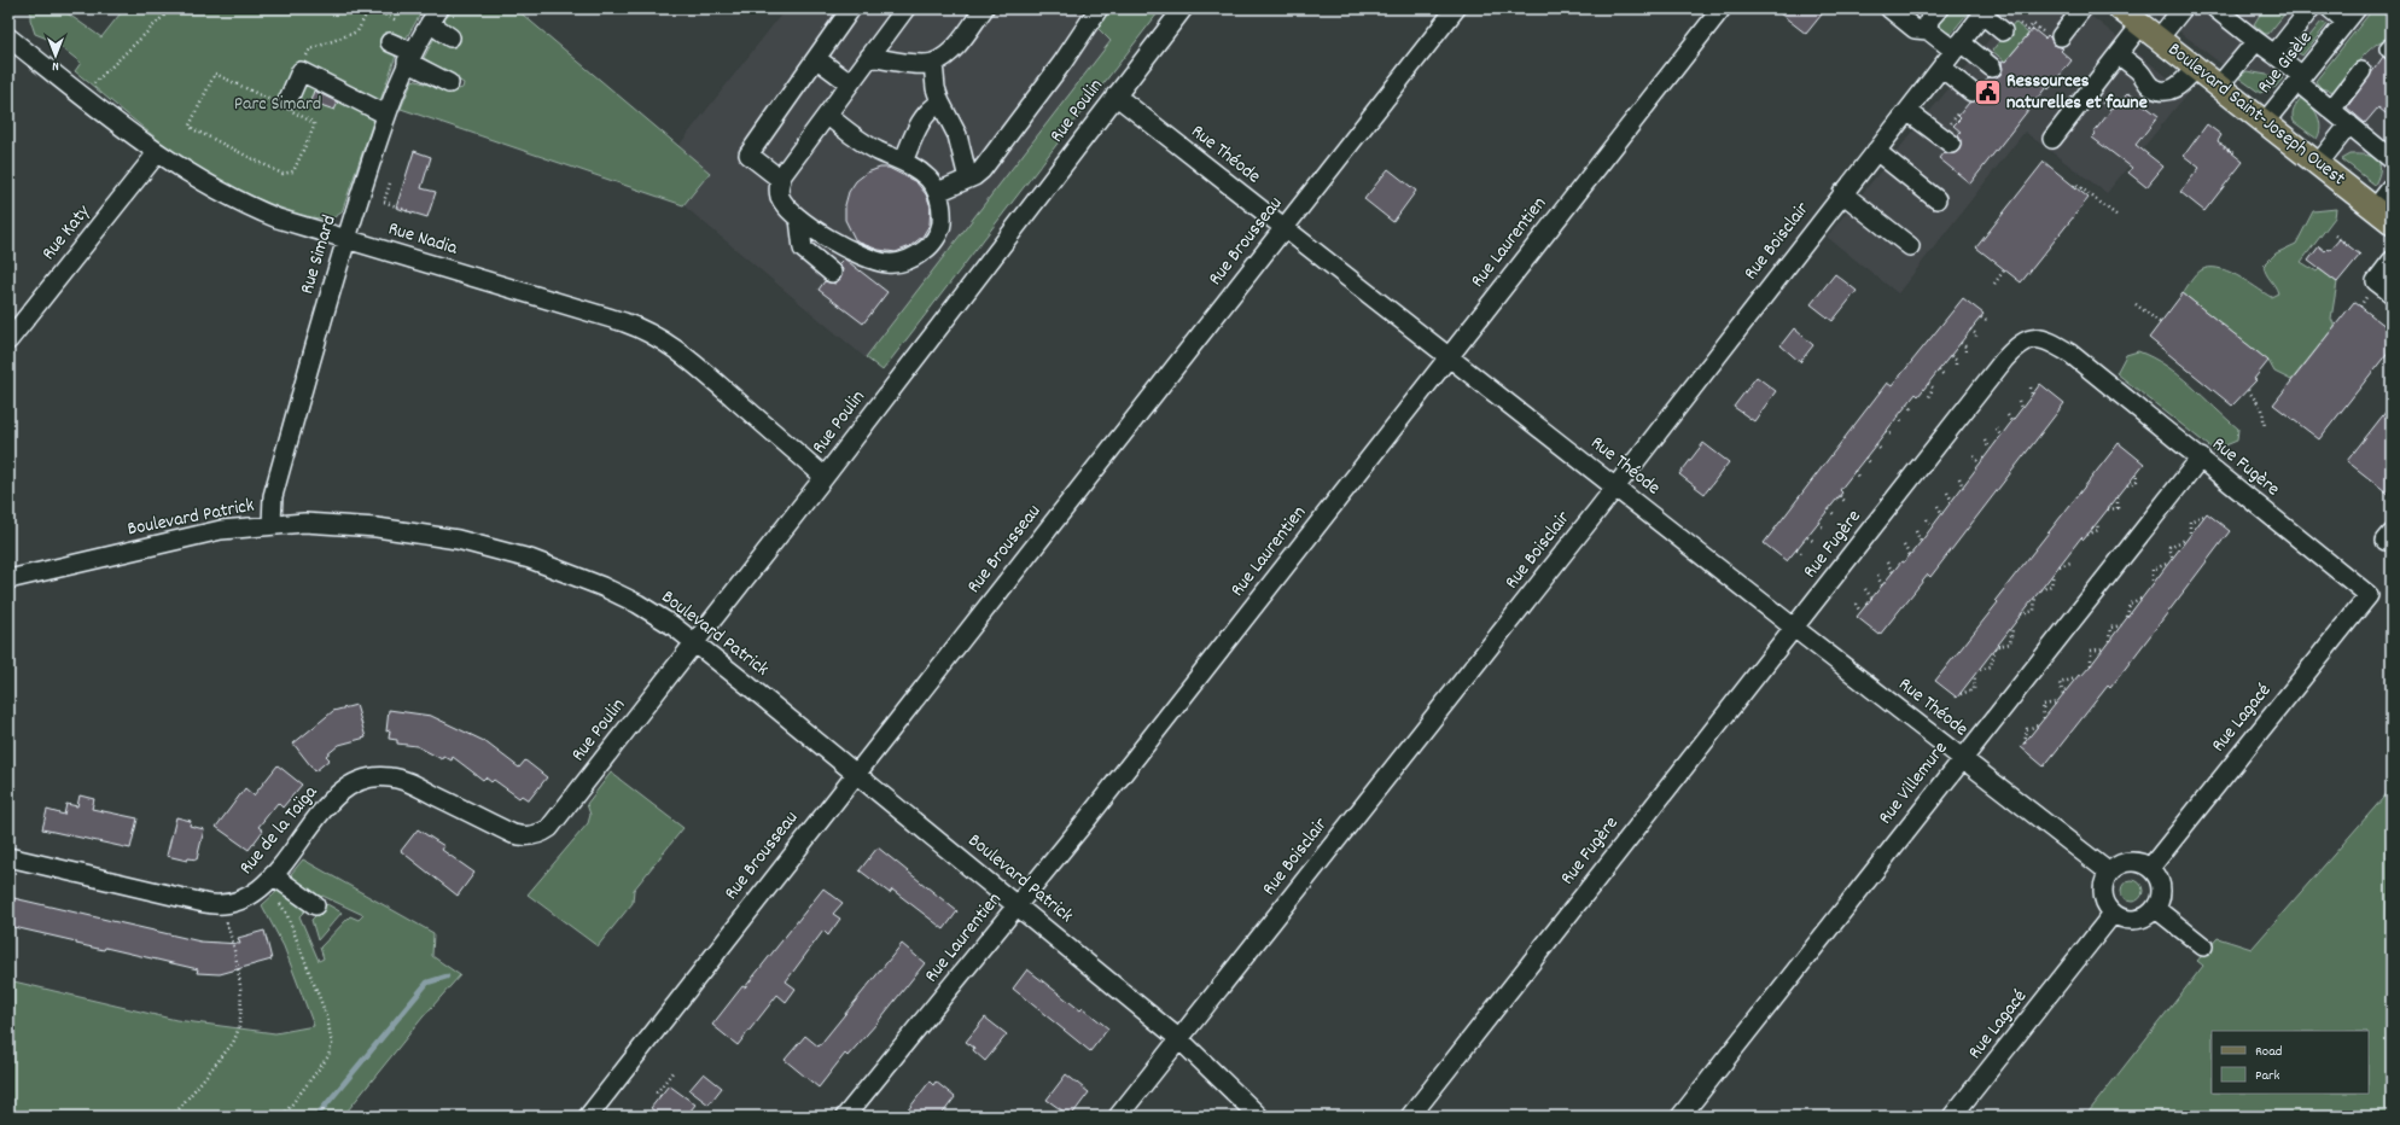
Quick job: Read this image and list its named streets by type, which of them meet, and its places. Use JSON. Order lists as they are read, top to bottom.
{
  "streets": {
    "main road": ["Boulevard Saint-Joseph Ouest"],
    "street": [
      "Rue Gisèle",
      "Rue Poulin",
      "Rue Théode",
      "Rue Katy",
      "Rue Nadia",
      "Rue Brousseau",
      "Rue Boisclair",
      "Rue Laurentien",
      "Rue Simard",
      "Rue Fugère",
      "Boulevard Patrick",
      "Rue Lagacé",
      "Rue Villemure",
      "Rue de la Taïga"
    ]
  },
  "crossings": [
    ["Rue Gisèle", "Boulevard Saint-Joseph Ouest"],
    ["Rue Poulin", "Rue Théode"],
    ["Rue Poulin", "Rue Nadia"],
    ["Rue Poulin", "Boulevard Patrick"],
    ["Rue Poulin", "Rue de la Taïga"],
    ["Rue Théode", "Rue Brousseau"],
    ["Rue Théode", "Rue Boisclair"],
    ["Rue Théode", "Rue Laurentien"],
    ["Rue Théode", "Rue Fugère"],
    ["Rue Théode", "Rue Lagacé"],
    ["Rue Théode", "Rue Villemure"],
    ["Rue Katy", "Rue Nadia"],
    ["Rue Nadia", "Rue Simard"],
    ["Rue Brousseau", "Boulevard Patrick"],
    ["Rue Boisclair", "Boulevard Patrick"],
    ["Rue Laurentien", "Boulevard Patrick"],
    ["Rue Simard", "Boulevard Patrick"],
    ["Rue Fugère", "Rue Lagacé"],
    ["Rue Fugère", "Rue Villemure"]
  ],
  "parks": ["Parc Simard"],
  "places": {
    "public building": ["Ressources naturelles et faune"]
  },
  "legend": ["Road", "Park"],
  "north": "bottom"
}
